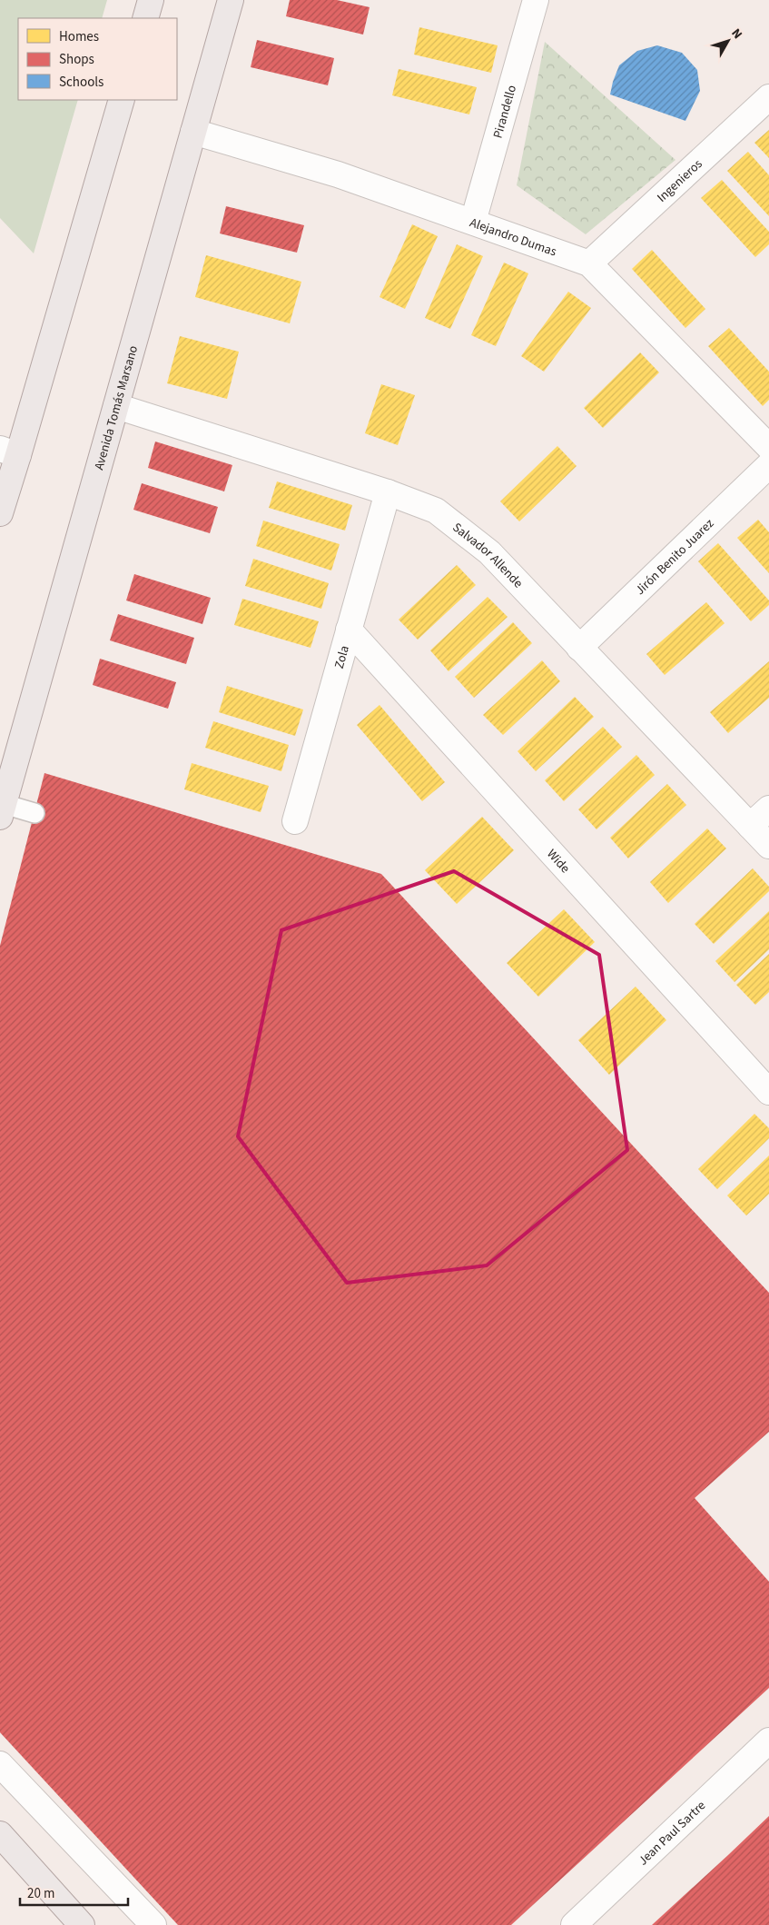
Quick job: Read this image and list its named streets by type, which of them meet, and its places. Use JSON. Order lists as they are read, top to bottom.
{
  "streets": {
    "main road": ["Avenida Tomás Marsano"],
    "street": [
      "Pirandello",
      "Ingenieros",
      "Alejandro Dumas",
      "Salvador Allende",
      "Jirón Benito Juarez",
      "Zola",
      "Wide",
      "Jean Paul Sartre"
    ]
  },
  "crossings": [
    ["Pirandello", "Alejandro Dumas"],
    ["Ingenieros", "Alejandro Dumas"],
    ["Alejandro Dumas", "Avenida Tomás Marsano"],
    ["Avenida Tomás Marsano", "Salvador Allende"],
    ["Salvador Allende", "Jirón Benito Juarez"],
    ["Salvador Allende", "Zola"],
    ["Zola", "Wide"]
  ],
  "legend": ["Homes", "Shops", "Schools"],
  "scale_bar": "20 m",
  "north": "top right"
}
